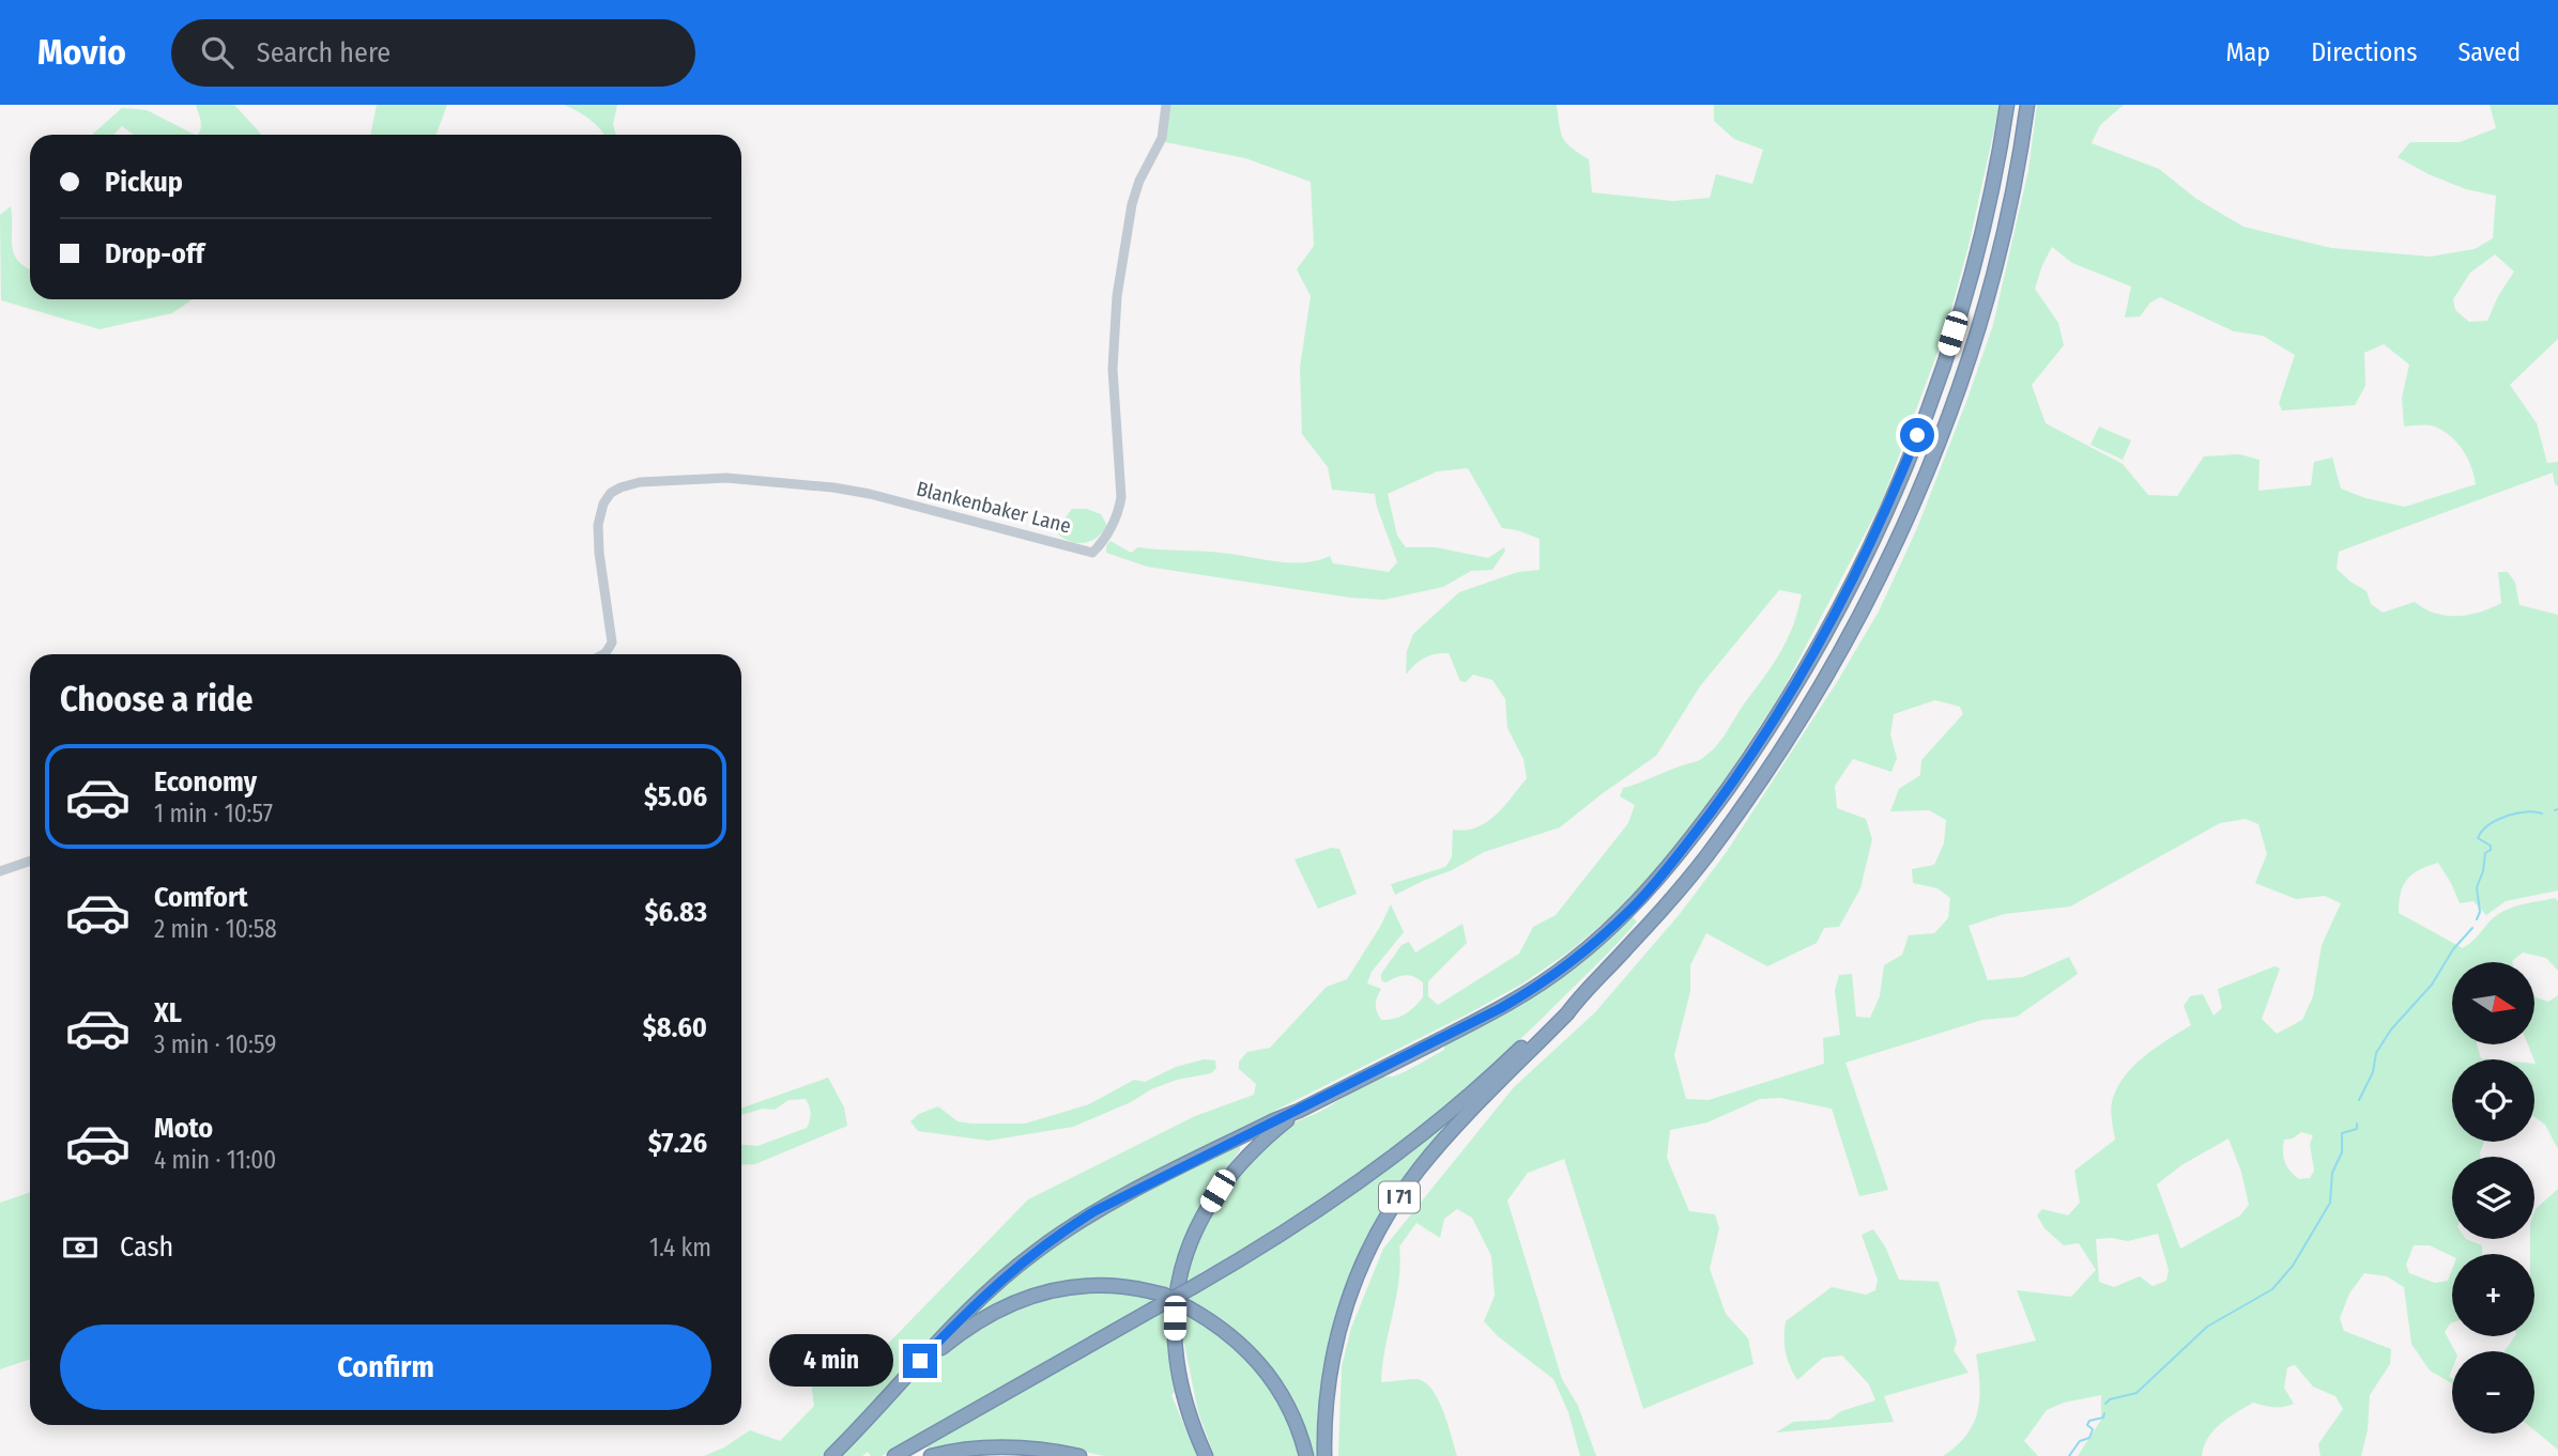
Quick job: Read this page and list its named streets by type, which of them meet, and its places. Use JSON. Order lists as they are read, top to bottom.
{
  "streets": {
    "highway": ["I 71"],
    "street": ["Blankenbaker Lane"]
  },
  "north": "right",
  "page": {
    "header": "Movio",
    "search": "Search here",
    "nav": ["Map", "Directions", "Saved"],
    "banner": ["Pickup", "Drop-off"],
    "heading": "Choose a ride",
    "list": [
      {
        "name": "Economy",
        "note": "1 min · 10:57",
        "value": "$5.06"
      },
      {
        "name": "Comfort",
        "note": "2 min · 10:58",
        "value": "$6.83"
      },
      {
        "name": "XL",
        "note": "3 min · 10:59",
        "value": "$8.60"
      },
      {
        "name": "Moto",
        "note": "4 min · 11:00",
        "value": "$7.26"
      }
    ],
    "map_buttons": ["+", "−"],
    "pay": ["Cash", "1.4 km"],
    "buttons": "Confirm",
    "bubble": "4 min"
  }
}
